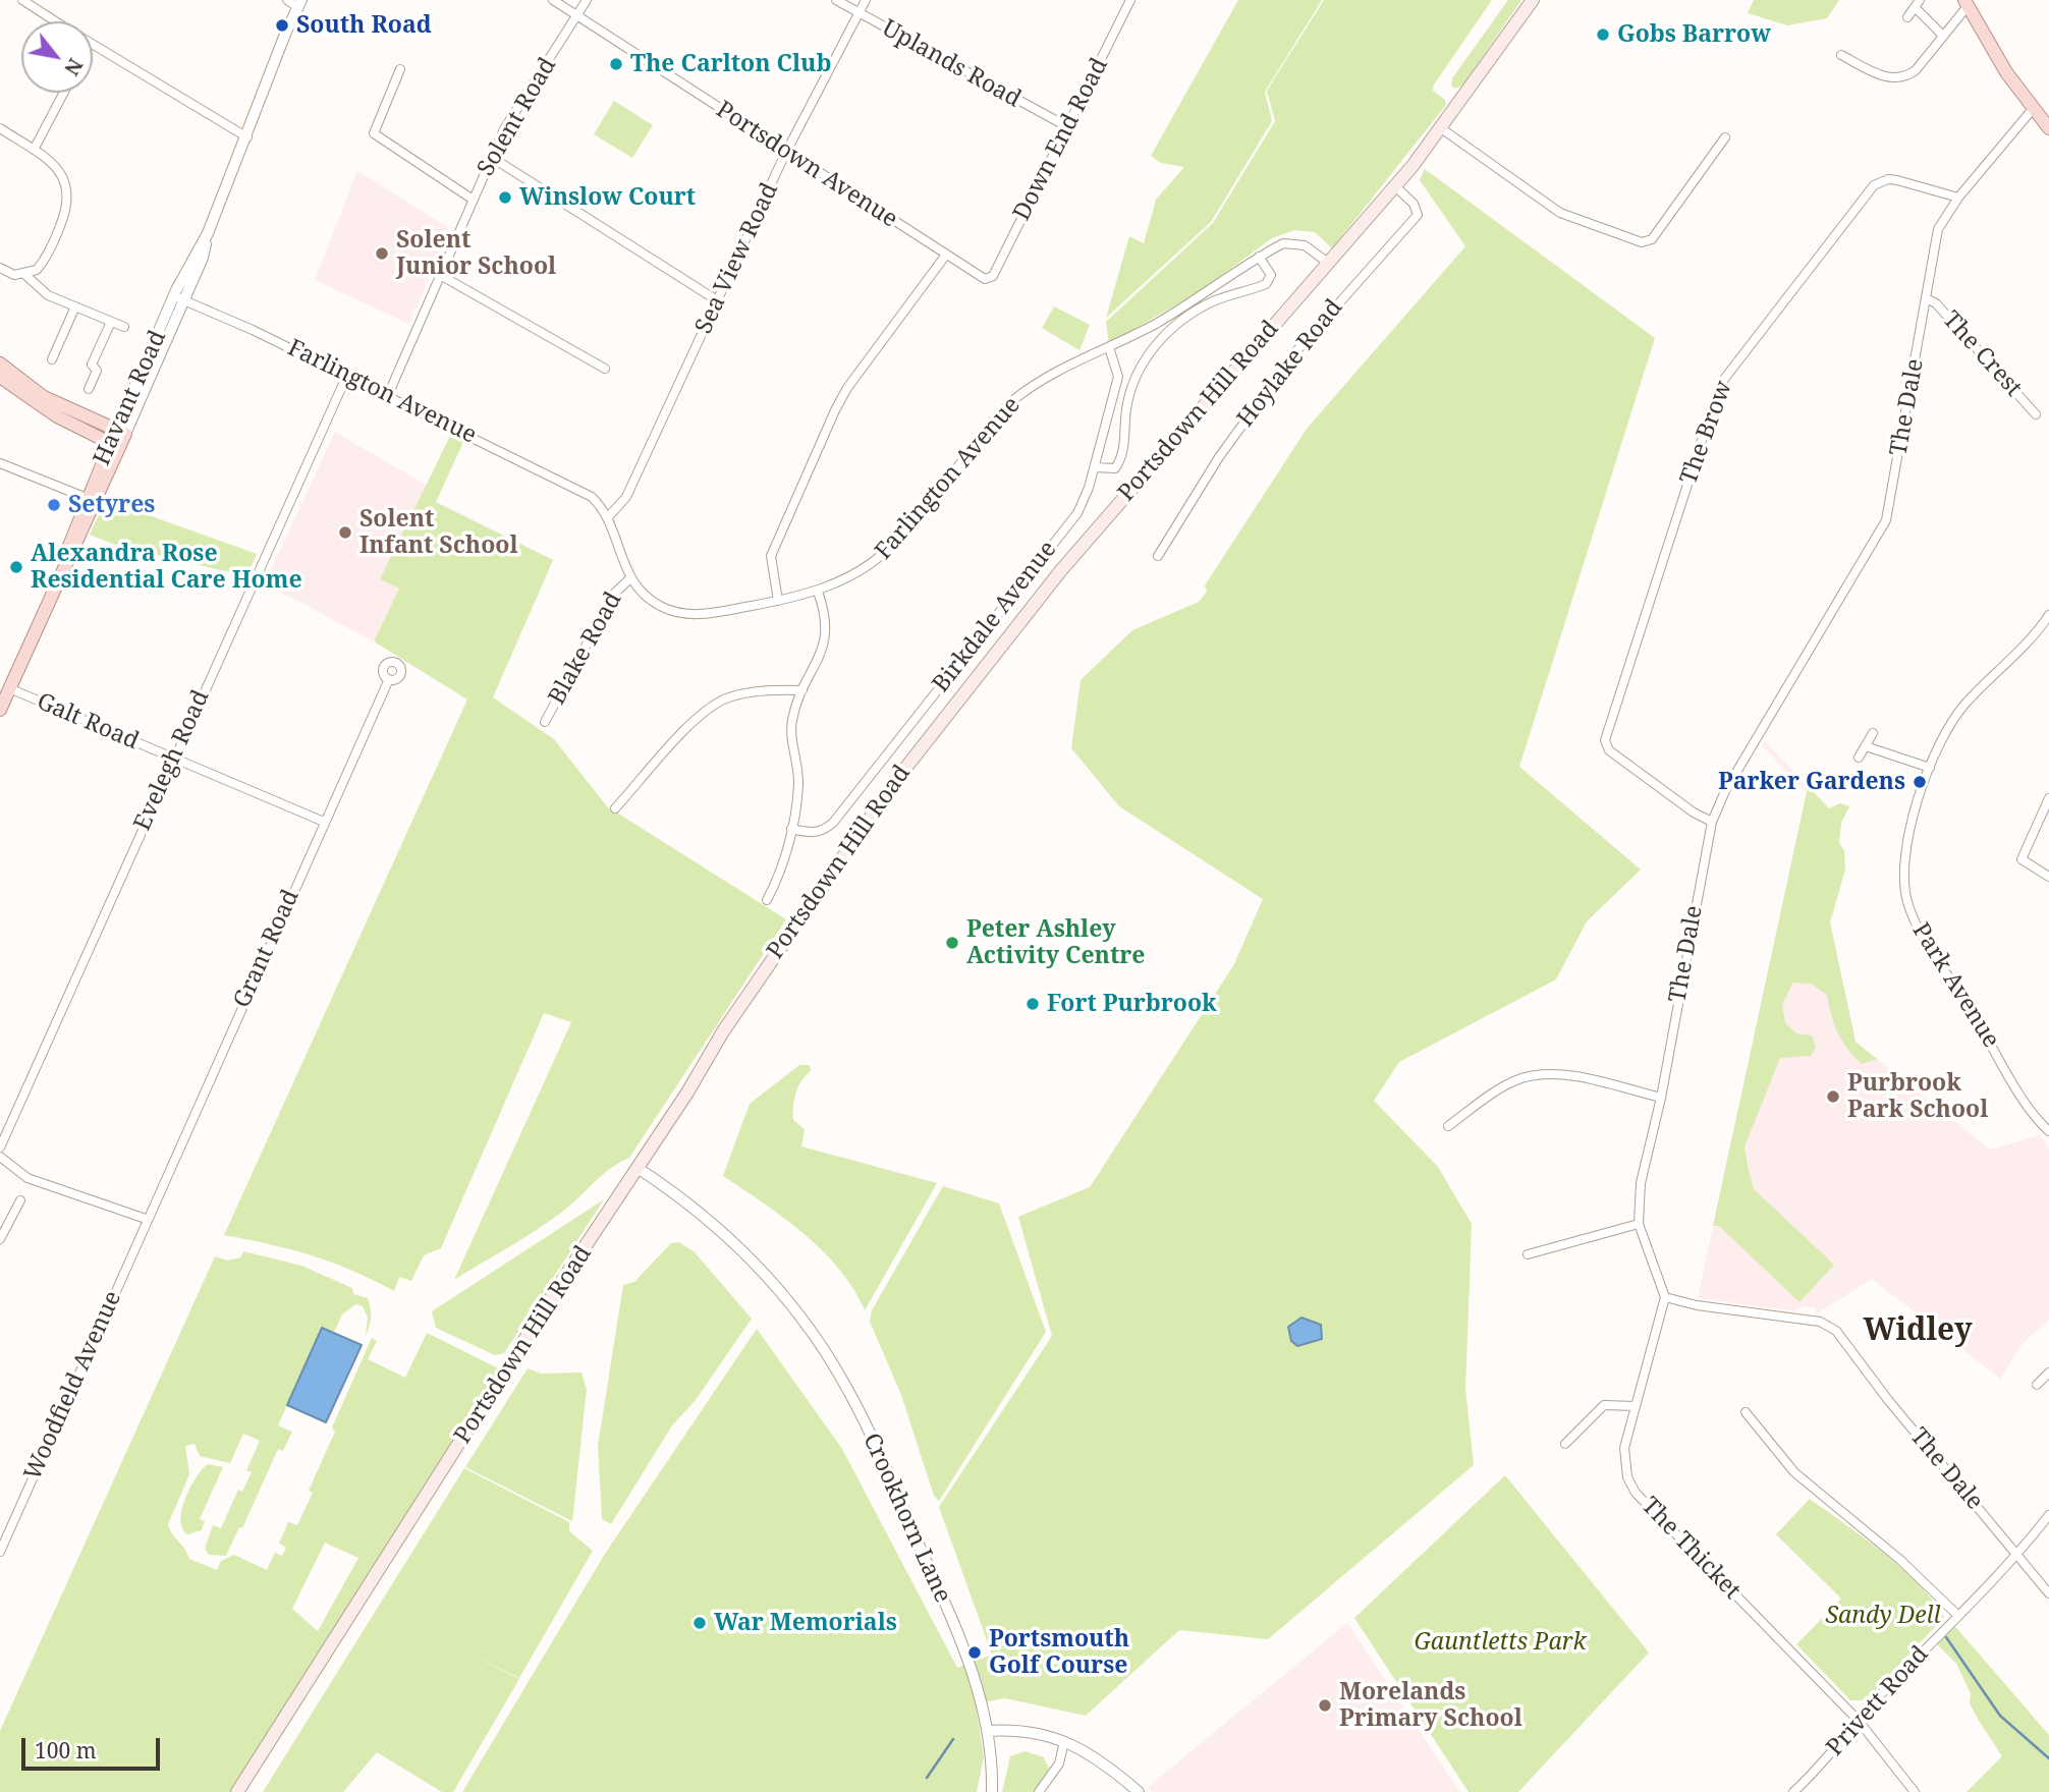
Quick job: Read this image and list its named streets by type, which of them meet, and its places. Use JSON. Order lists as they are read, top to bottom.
{
  "streets": {
    "main road": ["Havant Road", "Portsdown Hill Road"],
    "street": [
      "Uplands Road",
      "Solent Road",
      "Down End Road",
      "Portsdown Avenue",
      "Sea View Road",
      "The Crest",
      "Hoylake Road",
      "Farlington Avenue",
      "The Dale",
      "The Brow",
      "Birkdale Avenue",
      "Blake Road",
      "Galt Road",
      "Evelegh Road",
      "Grant Road",
      "Park Avenue",
      "Woodfield Avenue",
      "Crookhorn Lane",
      "The Thicket",
      "Privett Road"
    ]
  },
  "crossings": [
    ["Uplands Road", "Down End Road"],
    ["Uplands Road", "Sea View Road"],
    ["Solent Road", "Portsdown Avenue"],
    ["Solent Road", "Farlington Avenue"],
    ["Down End Road", "Portsdown Avenue"],
    ["Portsdown Avenue", "Sea View Road"],
    ["Sea View Road", "Farlington Avenue"],
    ["The Crest", "The Dale"],
    ["Hoylake Road", "Portsdown Hill Road"],
    ["Farlington Avenue", "Havant Road"],
    ["Farlington Avenue", "Portsdown Hill Road"],
    ["Farlington Avenue", "Birkdale Avenue"],
    ["Farlington Avenue", "Blake Road"],
    ["Farlington Avenue", "Evelegh Road"],
    ["Havant Road", "Galt Road"],
    ["The Dale", "The Brow"],
    ["The Dale", "The Thicket"],
    ["The Dale", "Privett Road"],
    ["Portsdown Hill Road", "Crookhorn Lane"],
    ["Galt Road", "Evelegh Road"],
    ["Galt Road", "Grant Road"],
    ["Grant Road", "Woodfield Avenue"],
    ["The Thicket", "Privett Road"]
  ],
  "districts": ["Widley"],
  "parks": ["Sandy Dell", "Gauntletts Park"],
  "places": [
    "South Road",
    "Gobs Barrow",
    "The Carlton Club",
    "Winslow Court",
    "Solent Junior School",
    "Setyres",
    "Solent Infant School",
    "Alexandra Rose Residential Care Home",
    "Parker Gardens",
    "Peter Ashley Activity Centre",
    "Fort Purbrook",
    "Purbrook Park School",
    "War Memorials",
    "Portsmouth Golf Course",
    "Morelands Primary School"
  ],
  "scale_bar": "100 m",
  "north": "bottom right"
}
